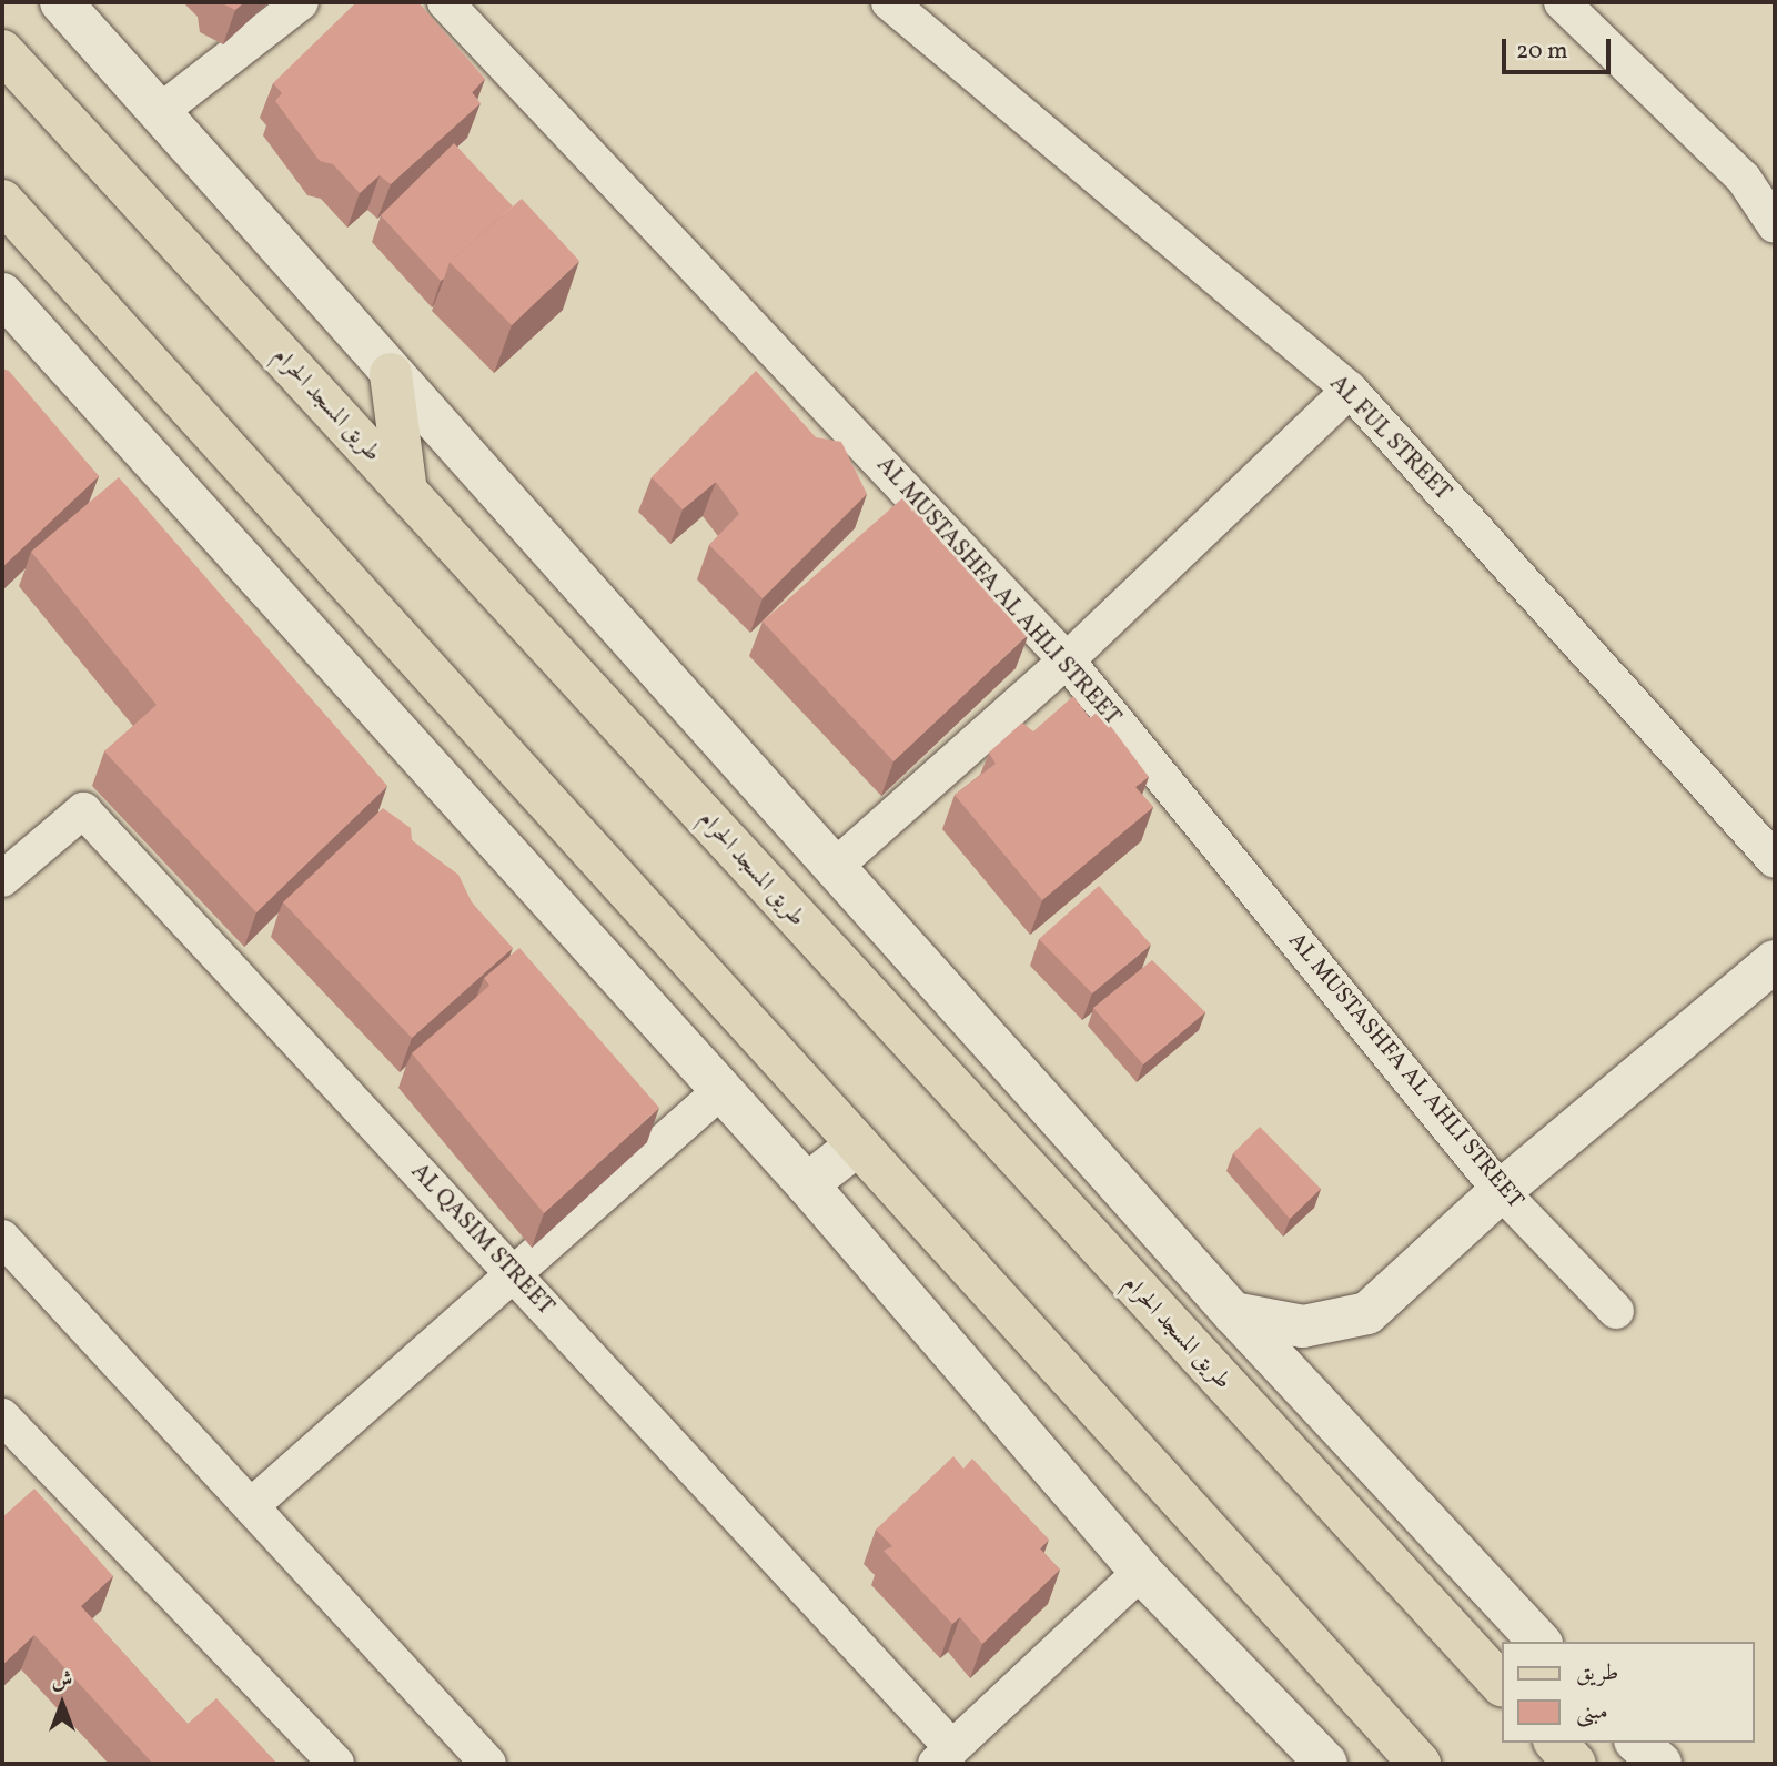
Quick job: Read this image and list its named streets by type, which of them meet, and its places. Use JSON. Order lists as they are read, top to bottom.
{
  "streets": {
    "main road": ["طريق المسجد الحرام"],
    "street": ["AL FUL STREET", "AL MUSTASHFA AL AHLI STREET", "AL QASIM STREET"]
  },
  "legend": ["طريق", "مبنى"],
  "scale_bar": "20 m",
  "north": "top"
}
